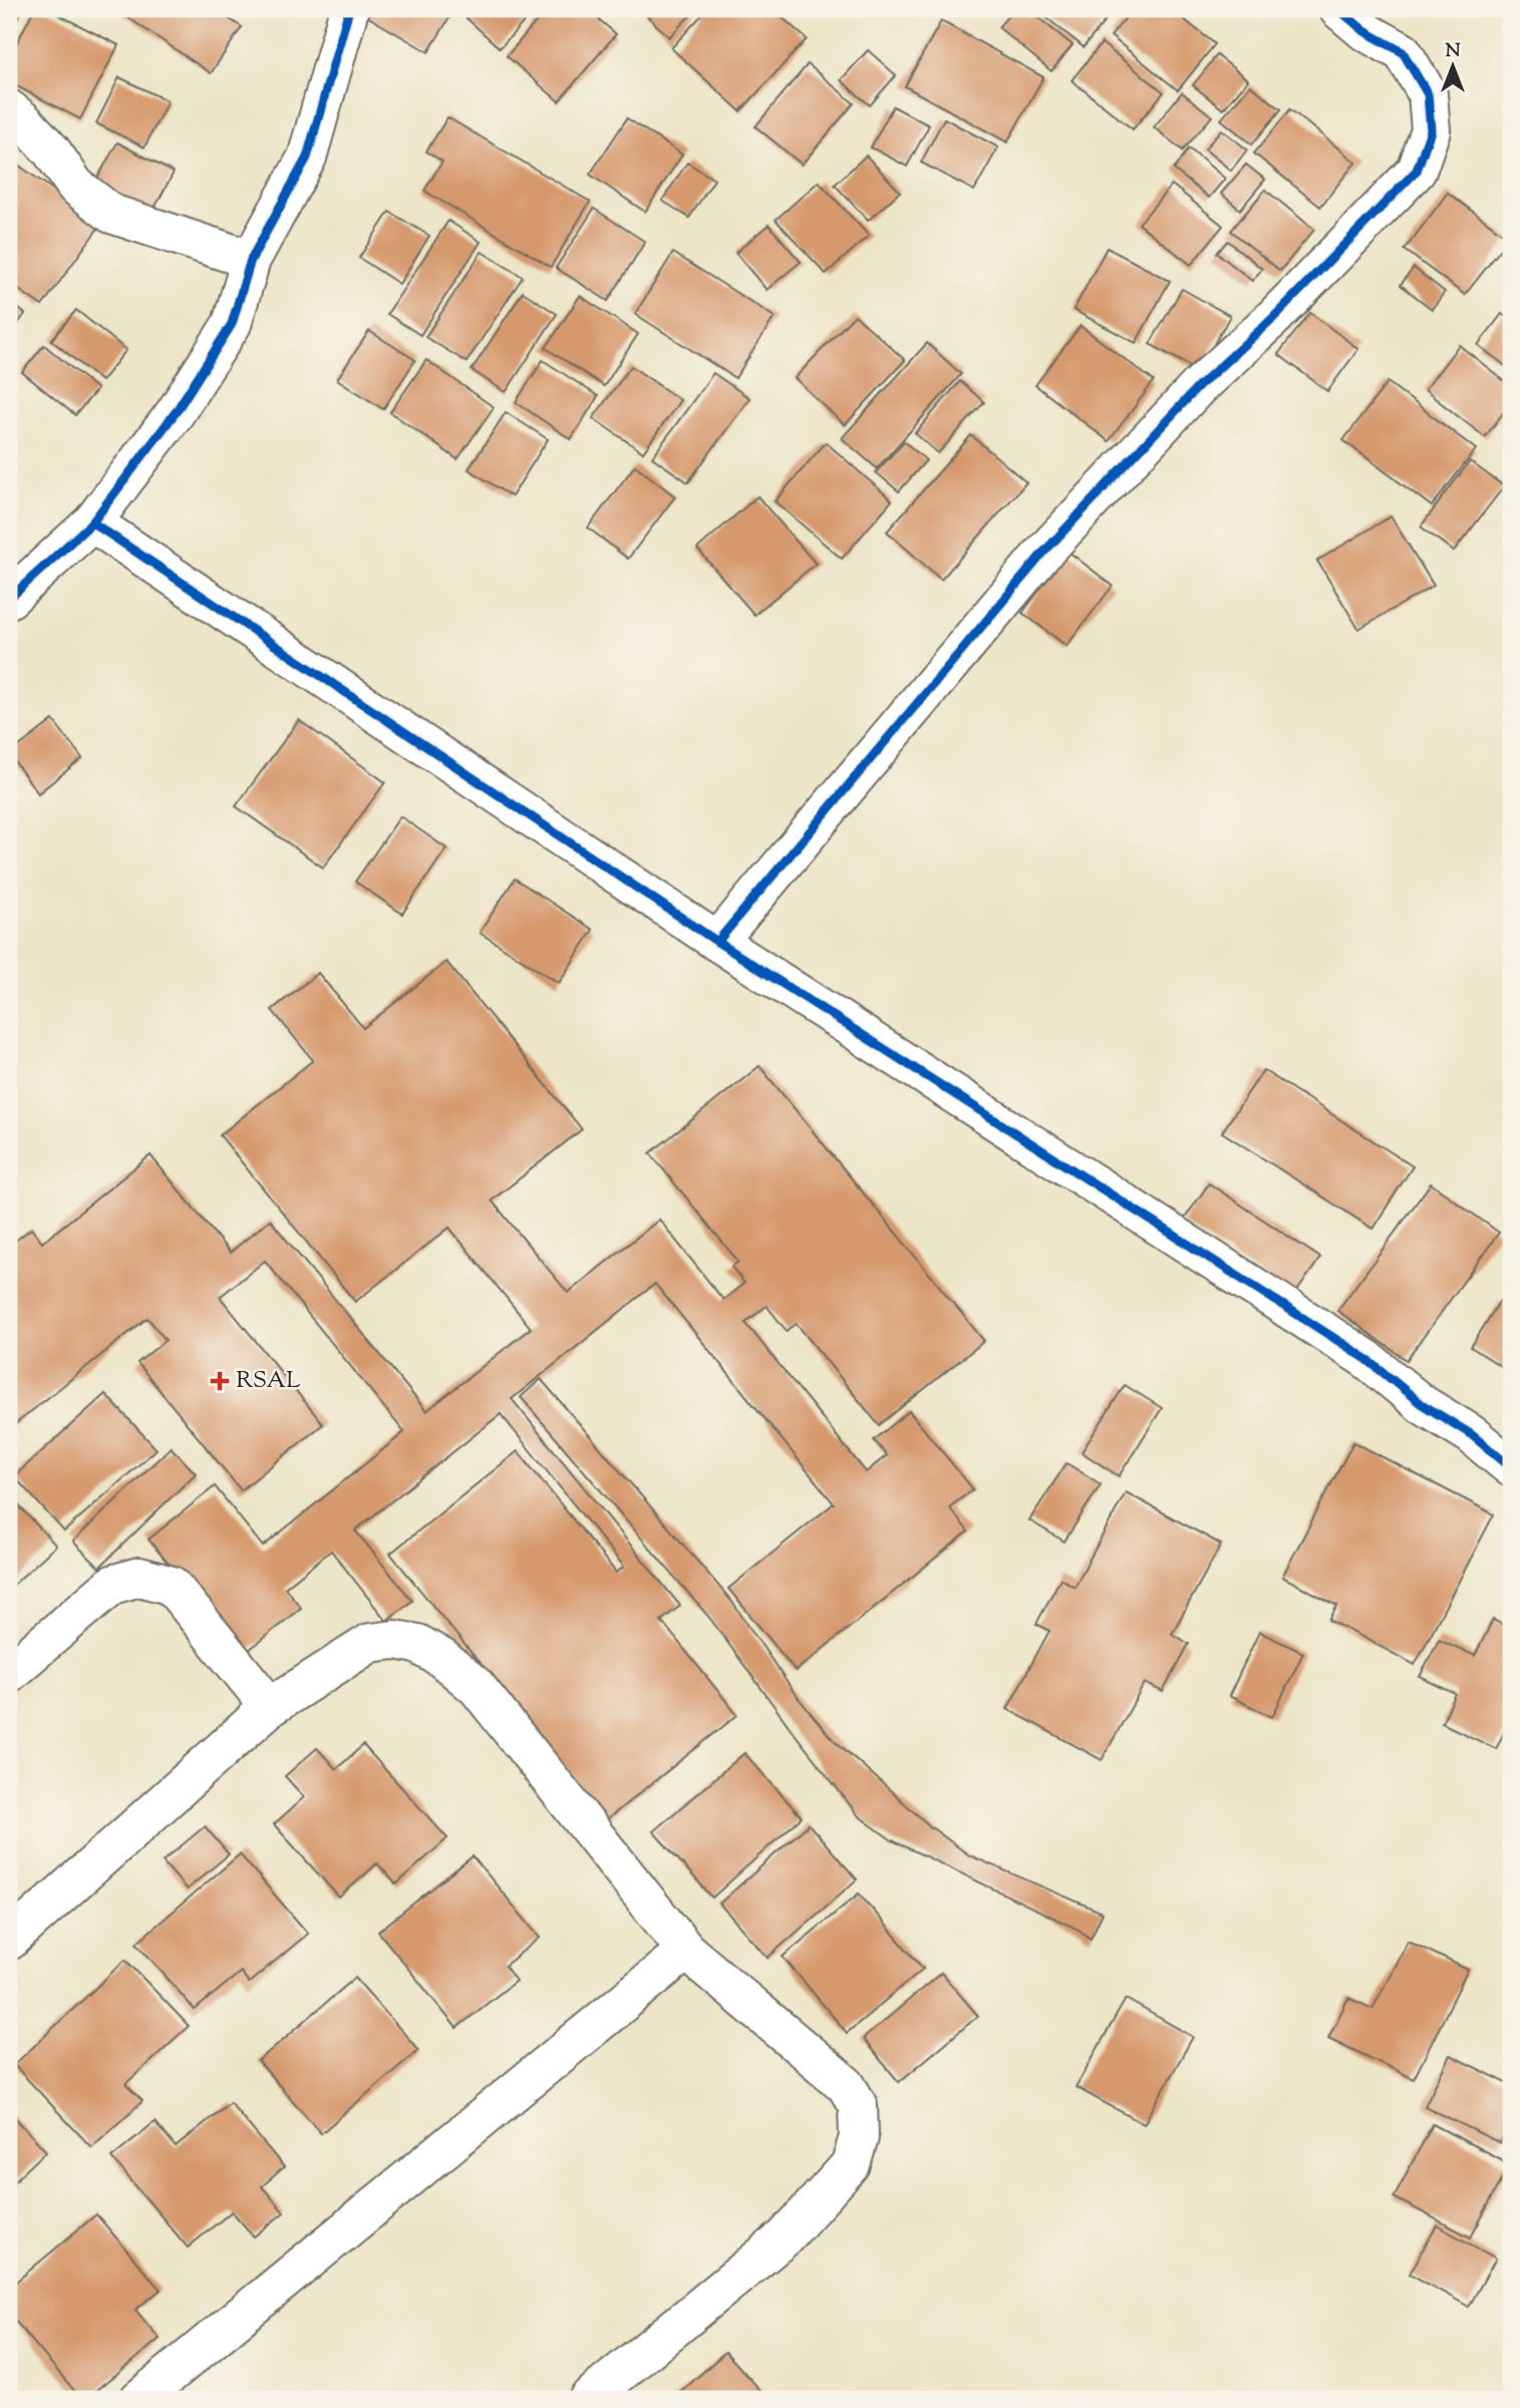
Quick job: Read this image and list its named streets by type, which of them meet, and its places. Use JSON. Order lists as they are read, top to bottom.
{
  "places": {
    "health": ["RSAL"]
  },
  "north": "top"
}
